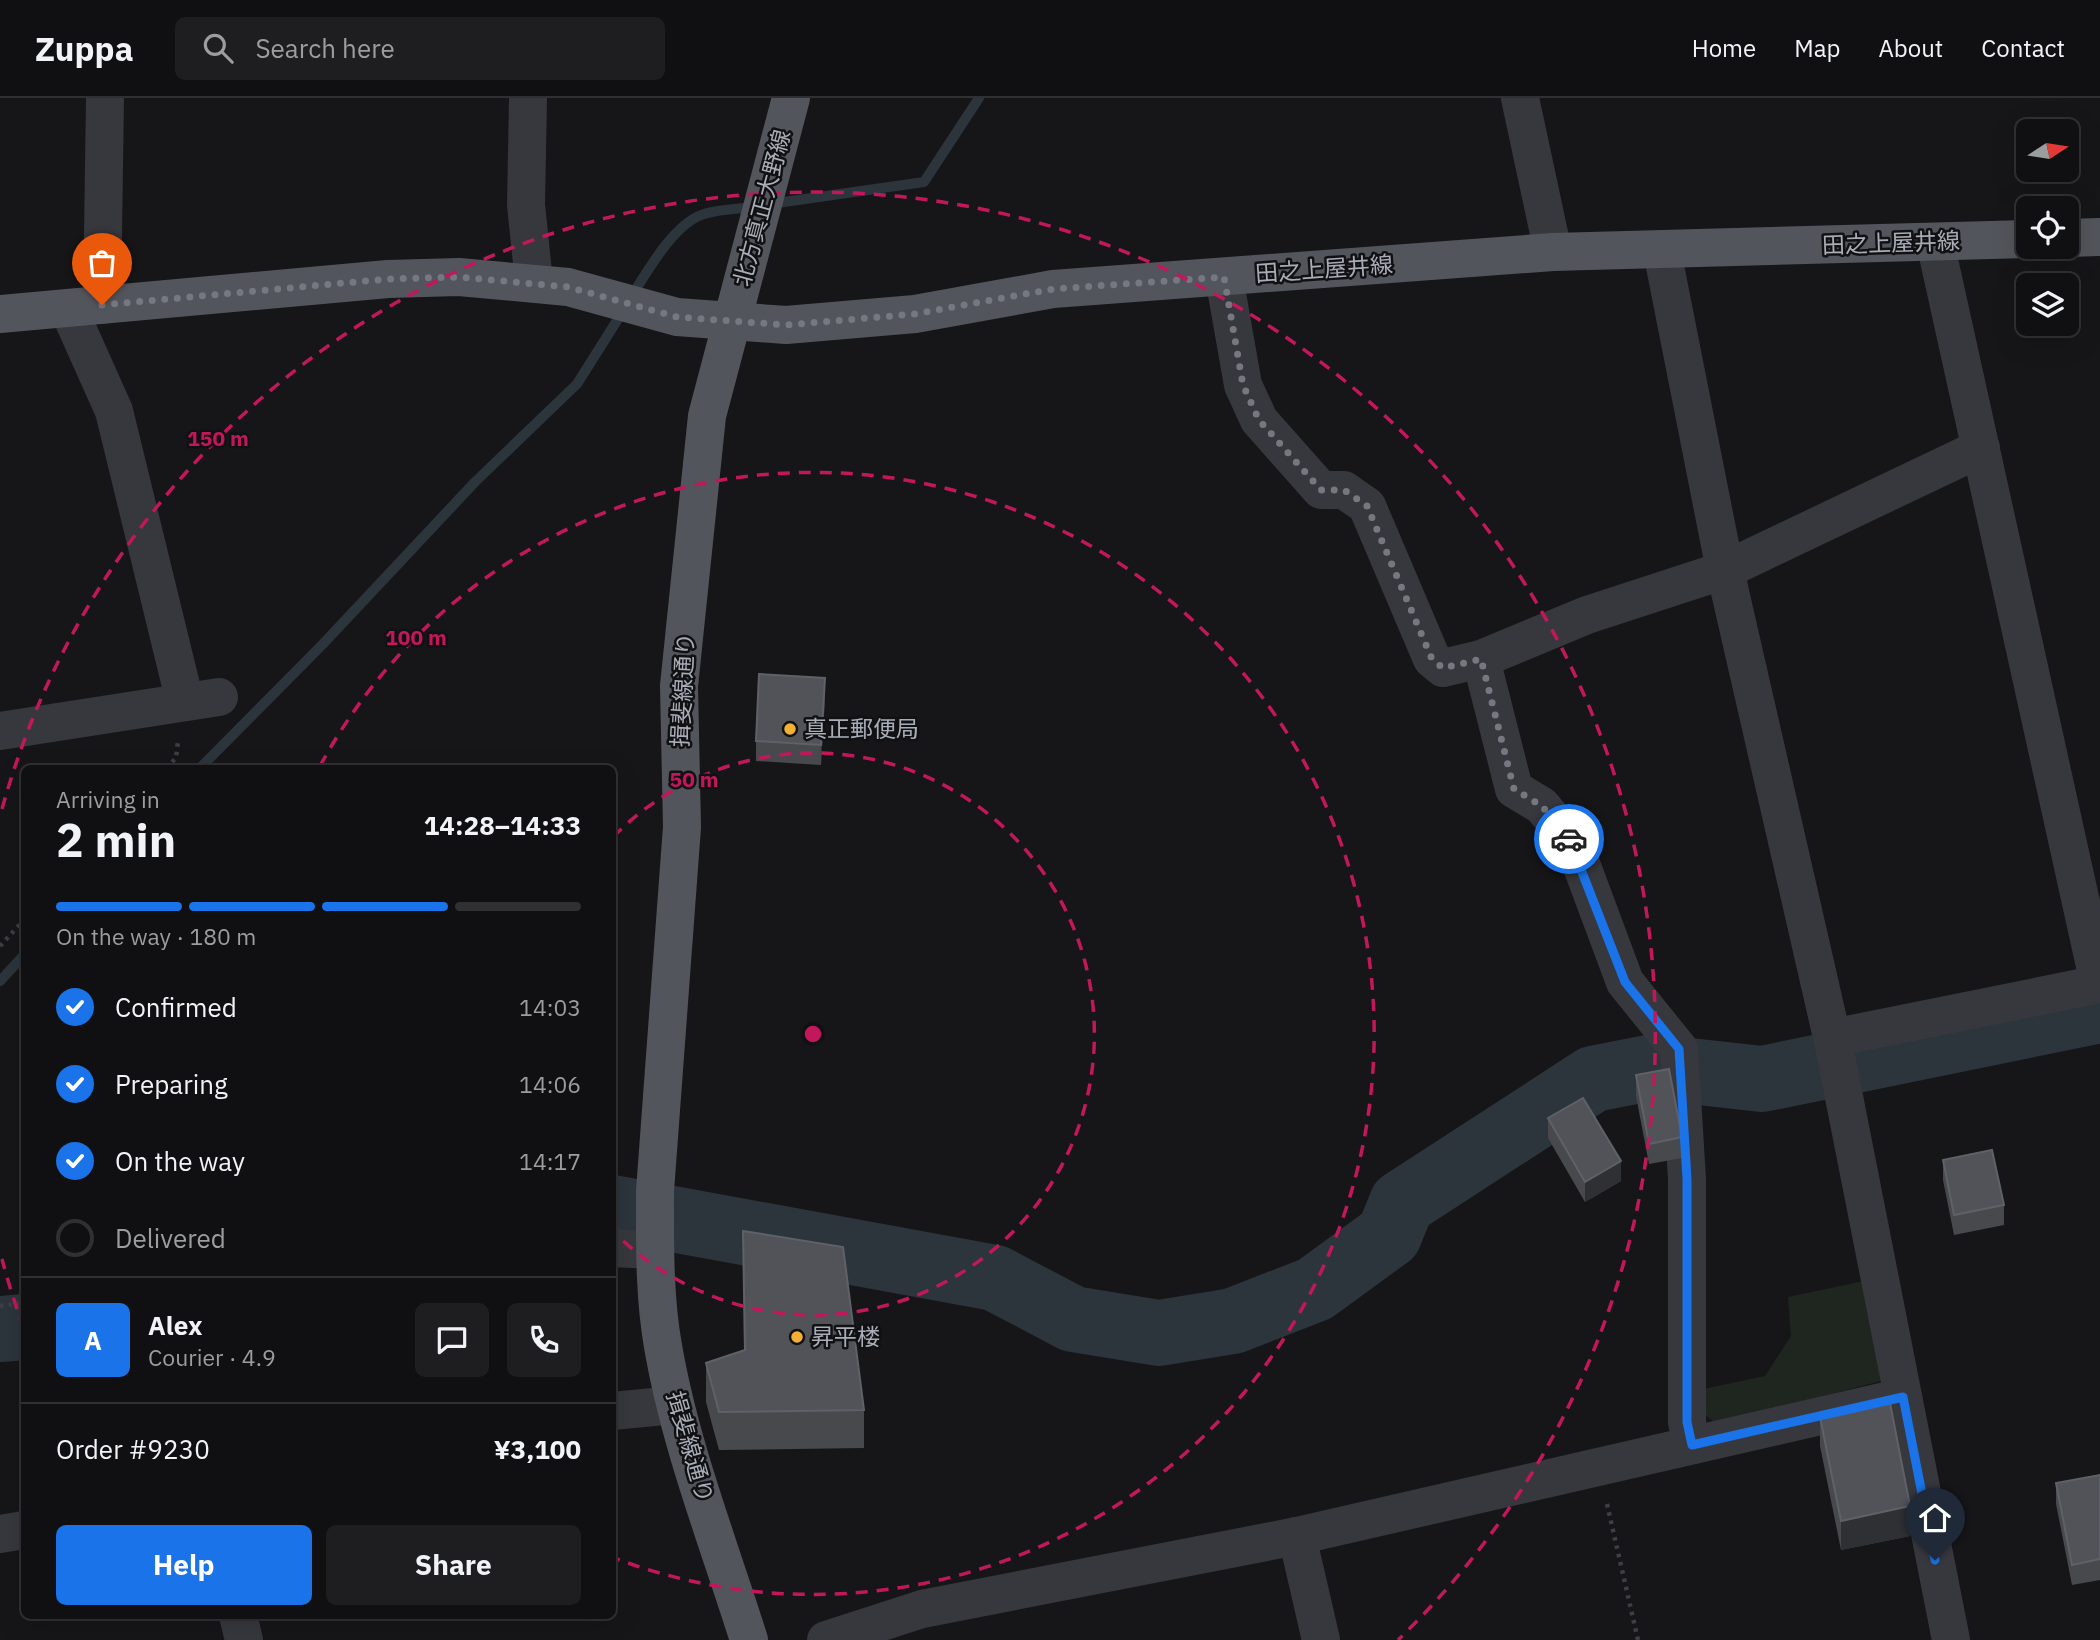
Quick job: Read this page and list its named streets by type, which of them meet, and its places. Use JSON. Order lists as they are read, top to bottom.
{
  "streets": {
    "main road": ["北方真正大野線", "田之上屋井線", "揖斐線通り"]
  },
  "crossings": [
    ["北方真正大野線", "田之上屋井線"],
    ["北方真正大野線", "揖斐線通り"],
    ["田之上屋井線", "揖斐線通り"]
  ],
  "places": ["真正郵便局", "昇平楼"],
  "north": "right",
  "page": {
    "header": "Zuppa",
    "search": "Search here",
    "nav": [
      "Home",
      "Map",
      "About",
      "Contact"
    ],
    "heading": ["2 min", "Arriving in", "14:28–14:33"],
    "panel": [
      "Alex",
      "Courier · 4.9",
      "Order #9230",
      "¥3,100"
    ],
    "bar": "On the way · 180 m",
    "list": [
      ["Confirmed", "14:03"],
      ["Preparing", "14:06"],
      ["On the way", "14:17"],
      "Delivered"
    ],
    "round": "A",
    "buttons": ["Help", "Share"]
  },
  "rings": ["150 m", "100 m", "50 m"]
}
